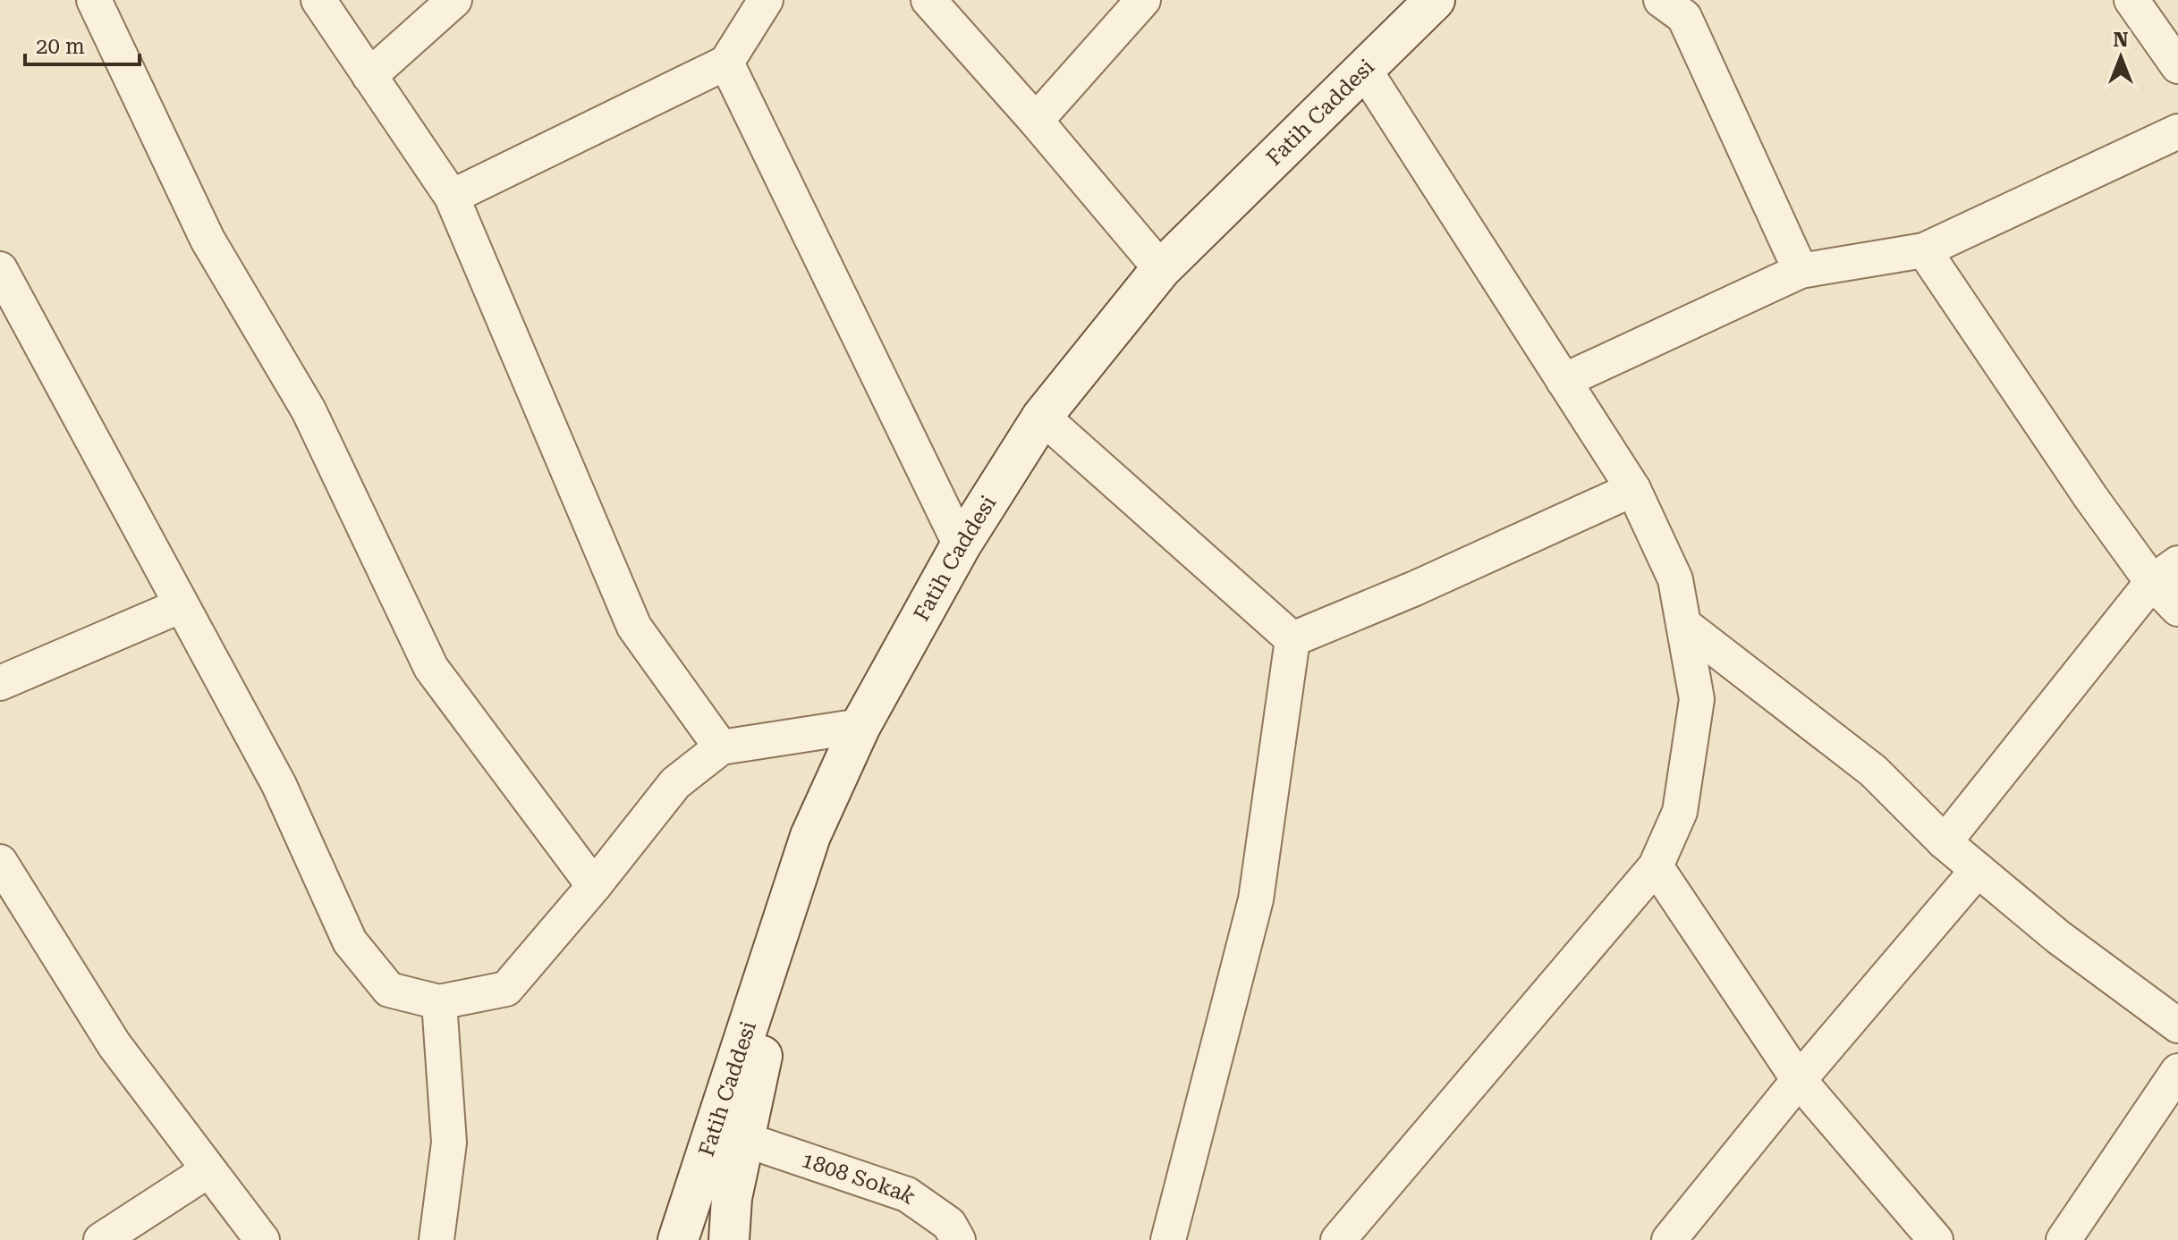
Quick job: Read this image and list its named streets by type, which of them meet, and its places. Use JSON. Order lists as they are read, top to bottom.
{
  "streets": {
    "main road": ["Fatih Caddesi"],
    "street": ["1808 Sokak"]
  },
  "scale_bar": "20 m",
  "north": "top"
}
